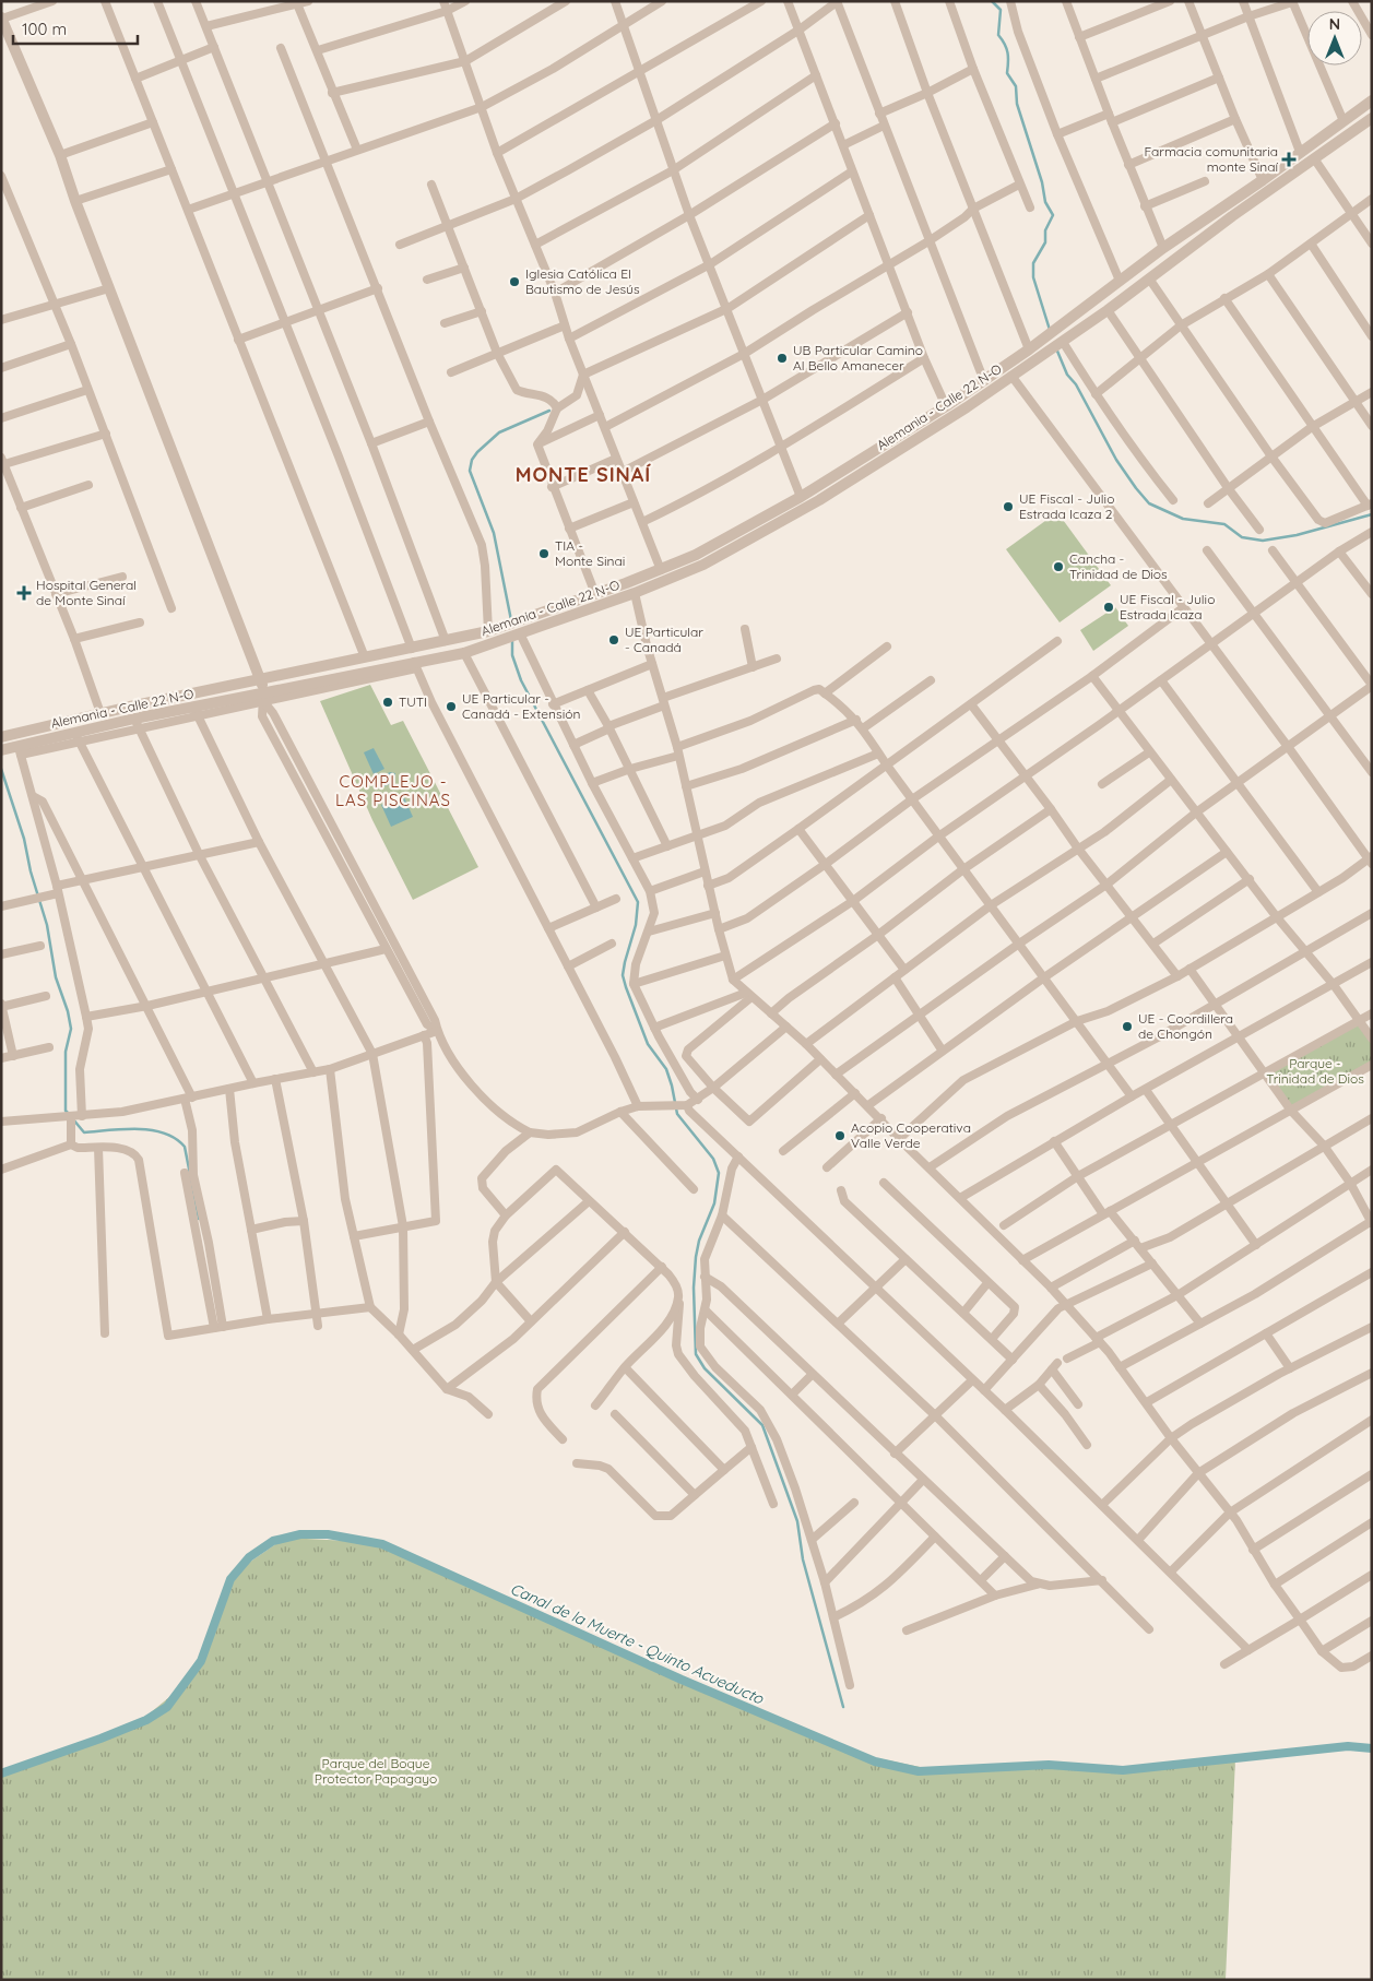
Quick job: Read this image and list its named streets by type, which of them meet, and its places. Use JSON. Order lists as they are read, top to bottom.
{
  "streets": {
    "street": ["Alemania - Calle 22 N-O"]
  },
  "districts": ["MONTE SINAÍ", "COMPLEJO - LAS PISCINAS"],
  "water": ["Canal de la Muerte - Quinto Acueducto"],
  "parks": ["Parque - Trinidad de Dios", "Parque del Boque Protector Papagayo"],
  "places": {
    "health": ["Farmacia comunitaria monte Sinaí", "Hospital General de Monte Sinaí"],
    "other": [
      "Iglesia Católica El Bautismo de Jesús",
      "UB Particular Camino Al Bello Amanecer",
      "UE Fiscal - Julio Estrada Icaza 2",
      "TIA - Monte Sinai",
      "Cancha - Trinidad de Dios",
      "UE Fiscal - Julio Estrada Icaza",
      "UE Particular - Canadá",
      "TUTI",
      "UE Particular - Canadá - Extensión",
      "UE - Coordillera de Chongón",
      "Acopio Cooperativa Valle Verde"
    ]
  },
  "scale_bar": "100 m",
  "north": "top"
}
